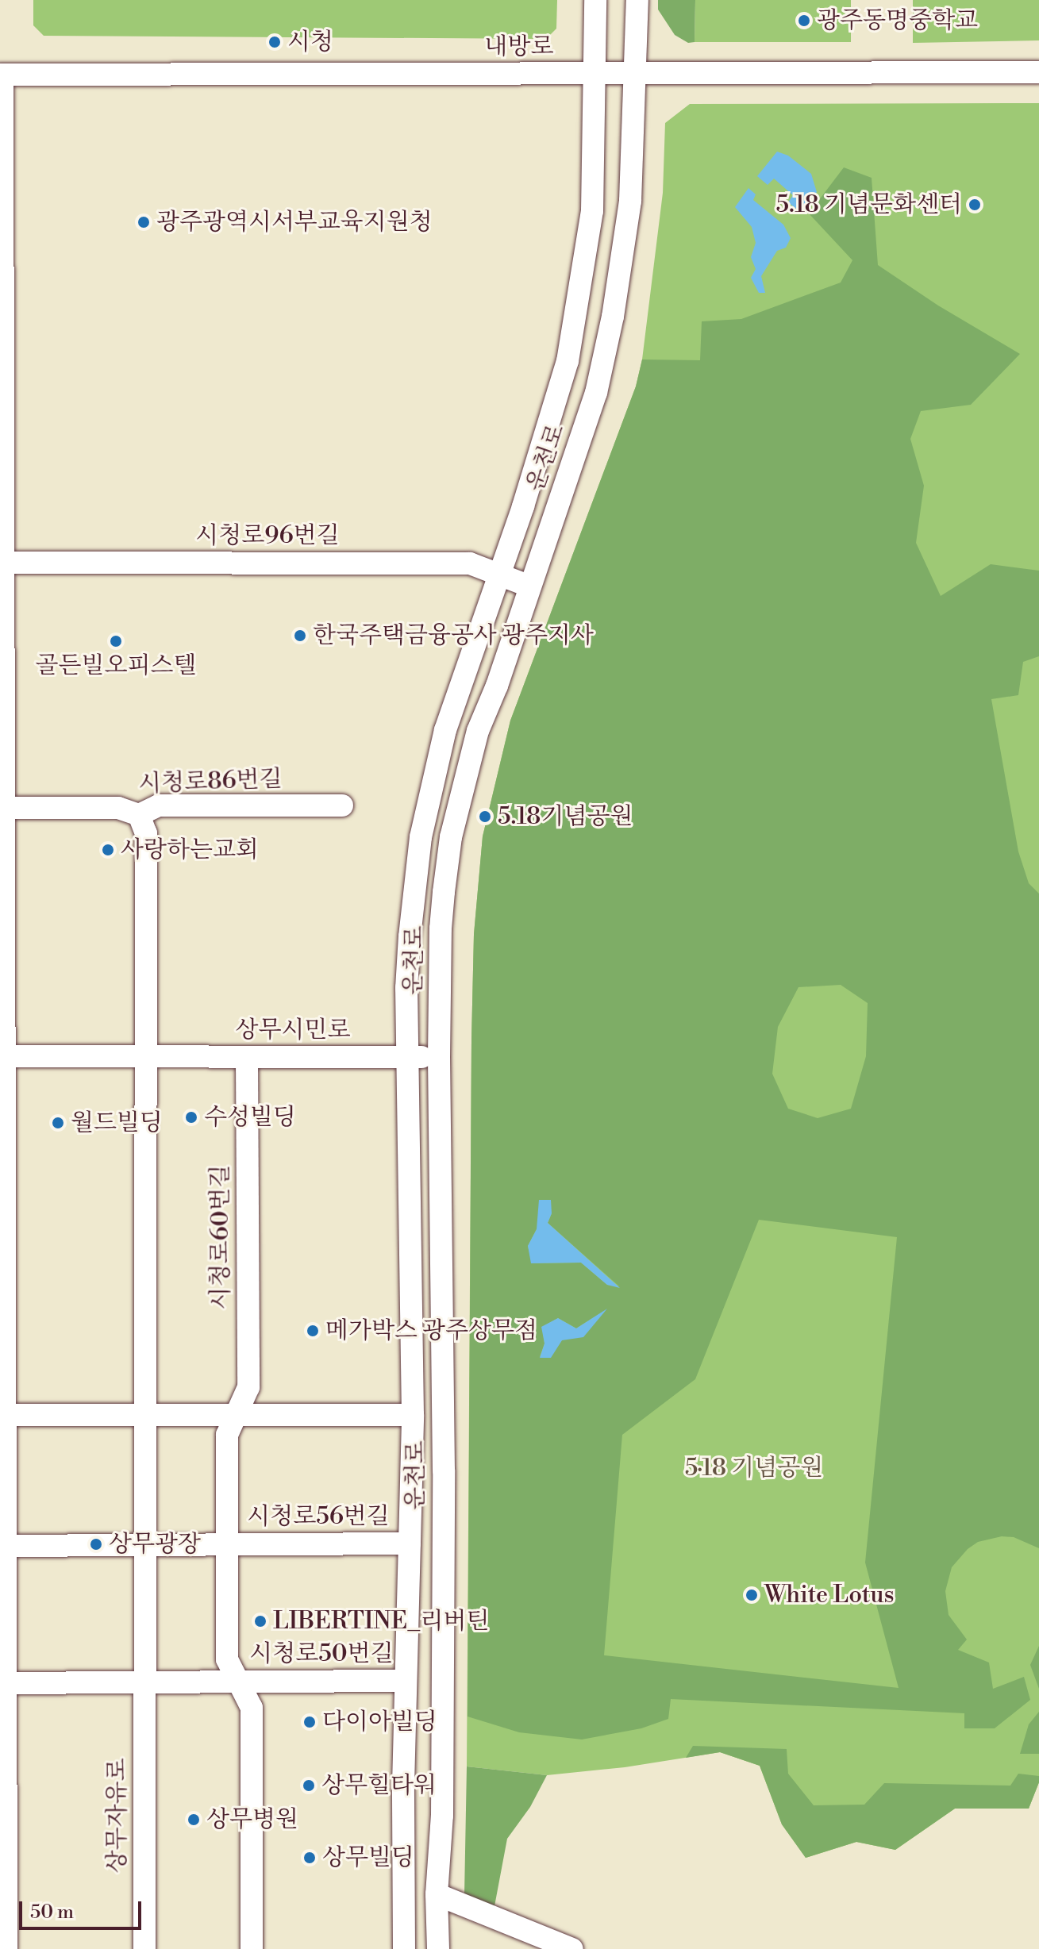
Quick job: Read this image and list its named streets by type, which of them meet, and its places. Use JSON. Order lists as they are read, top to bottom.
{
  "streets": {
    "street": [
      "내방로",
      "운천로",
      "시청로96번길",
      "시청로86번길",
      "상무시민로",
      "시청로60번길",
      "시청로56번길",
      "시청로50번길",
      "상무자유로"
    ]
  },
  "crossings": [
    ["내방로", "운천로"],
    ["운천로", "시청로96번길"],
    ["운천로", "상무시민로"],
    ["운천로", "시청로56번길"],
    ["운천로", "시청로50번길"],
    ["상무시민로", "시청로60번길"],
    ["시청로60번길", "시청로56번길"],
    ["시청로56번길", "시청로50번길"],
    ["시청로50번길", "상무자유로"]
  ],
  "parks": ["5·18 기념공원"],
  "places": [
    "광주동명중학교",
    "시청",
    "5.18 기념문화센터",
    "광주광역시서부교육지원청",
    "한국주택금융공사 광주지사",
    "골든빌오피스텔",
    "5.18기념공원",
    "사랑하는교회",
    "수성빌딩",
    "월드빌딩",
    "메가박스 광주상무점",
    "상무광장",
    "White Lotus",
    "LIBERTINE_리버틴",
    "다이아빌딩",
    "상무힐타워",
    "상무병원",
    "상무빌딩"
  ],
  "scale_bar": "50 m"
}
